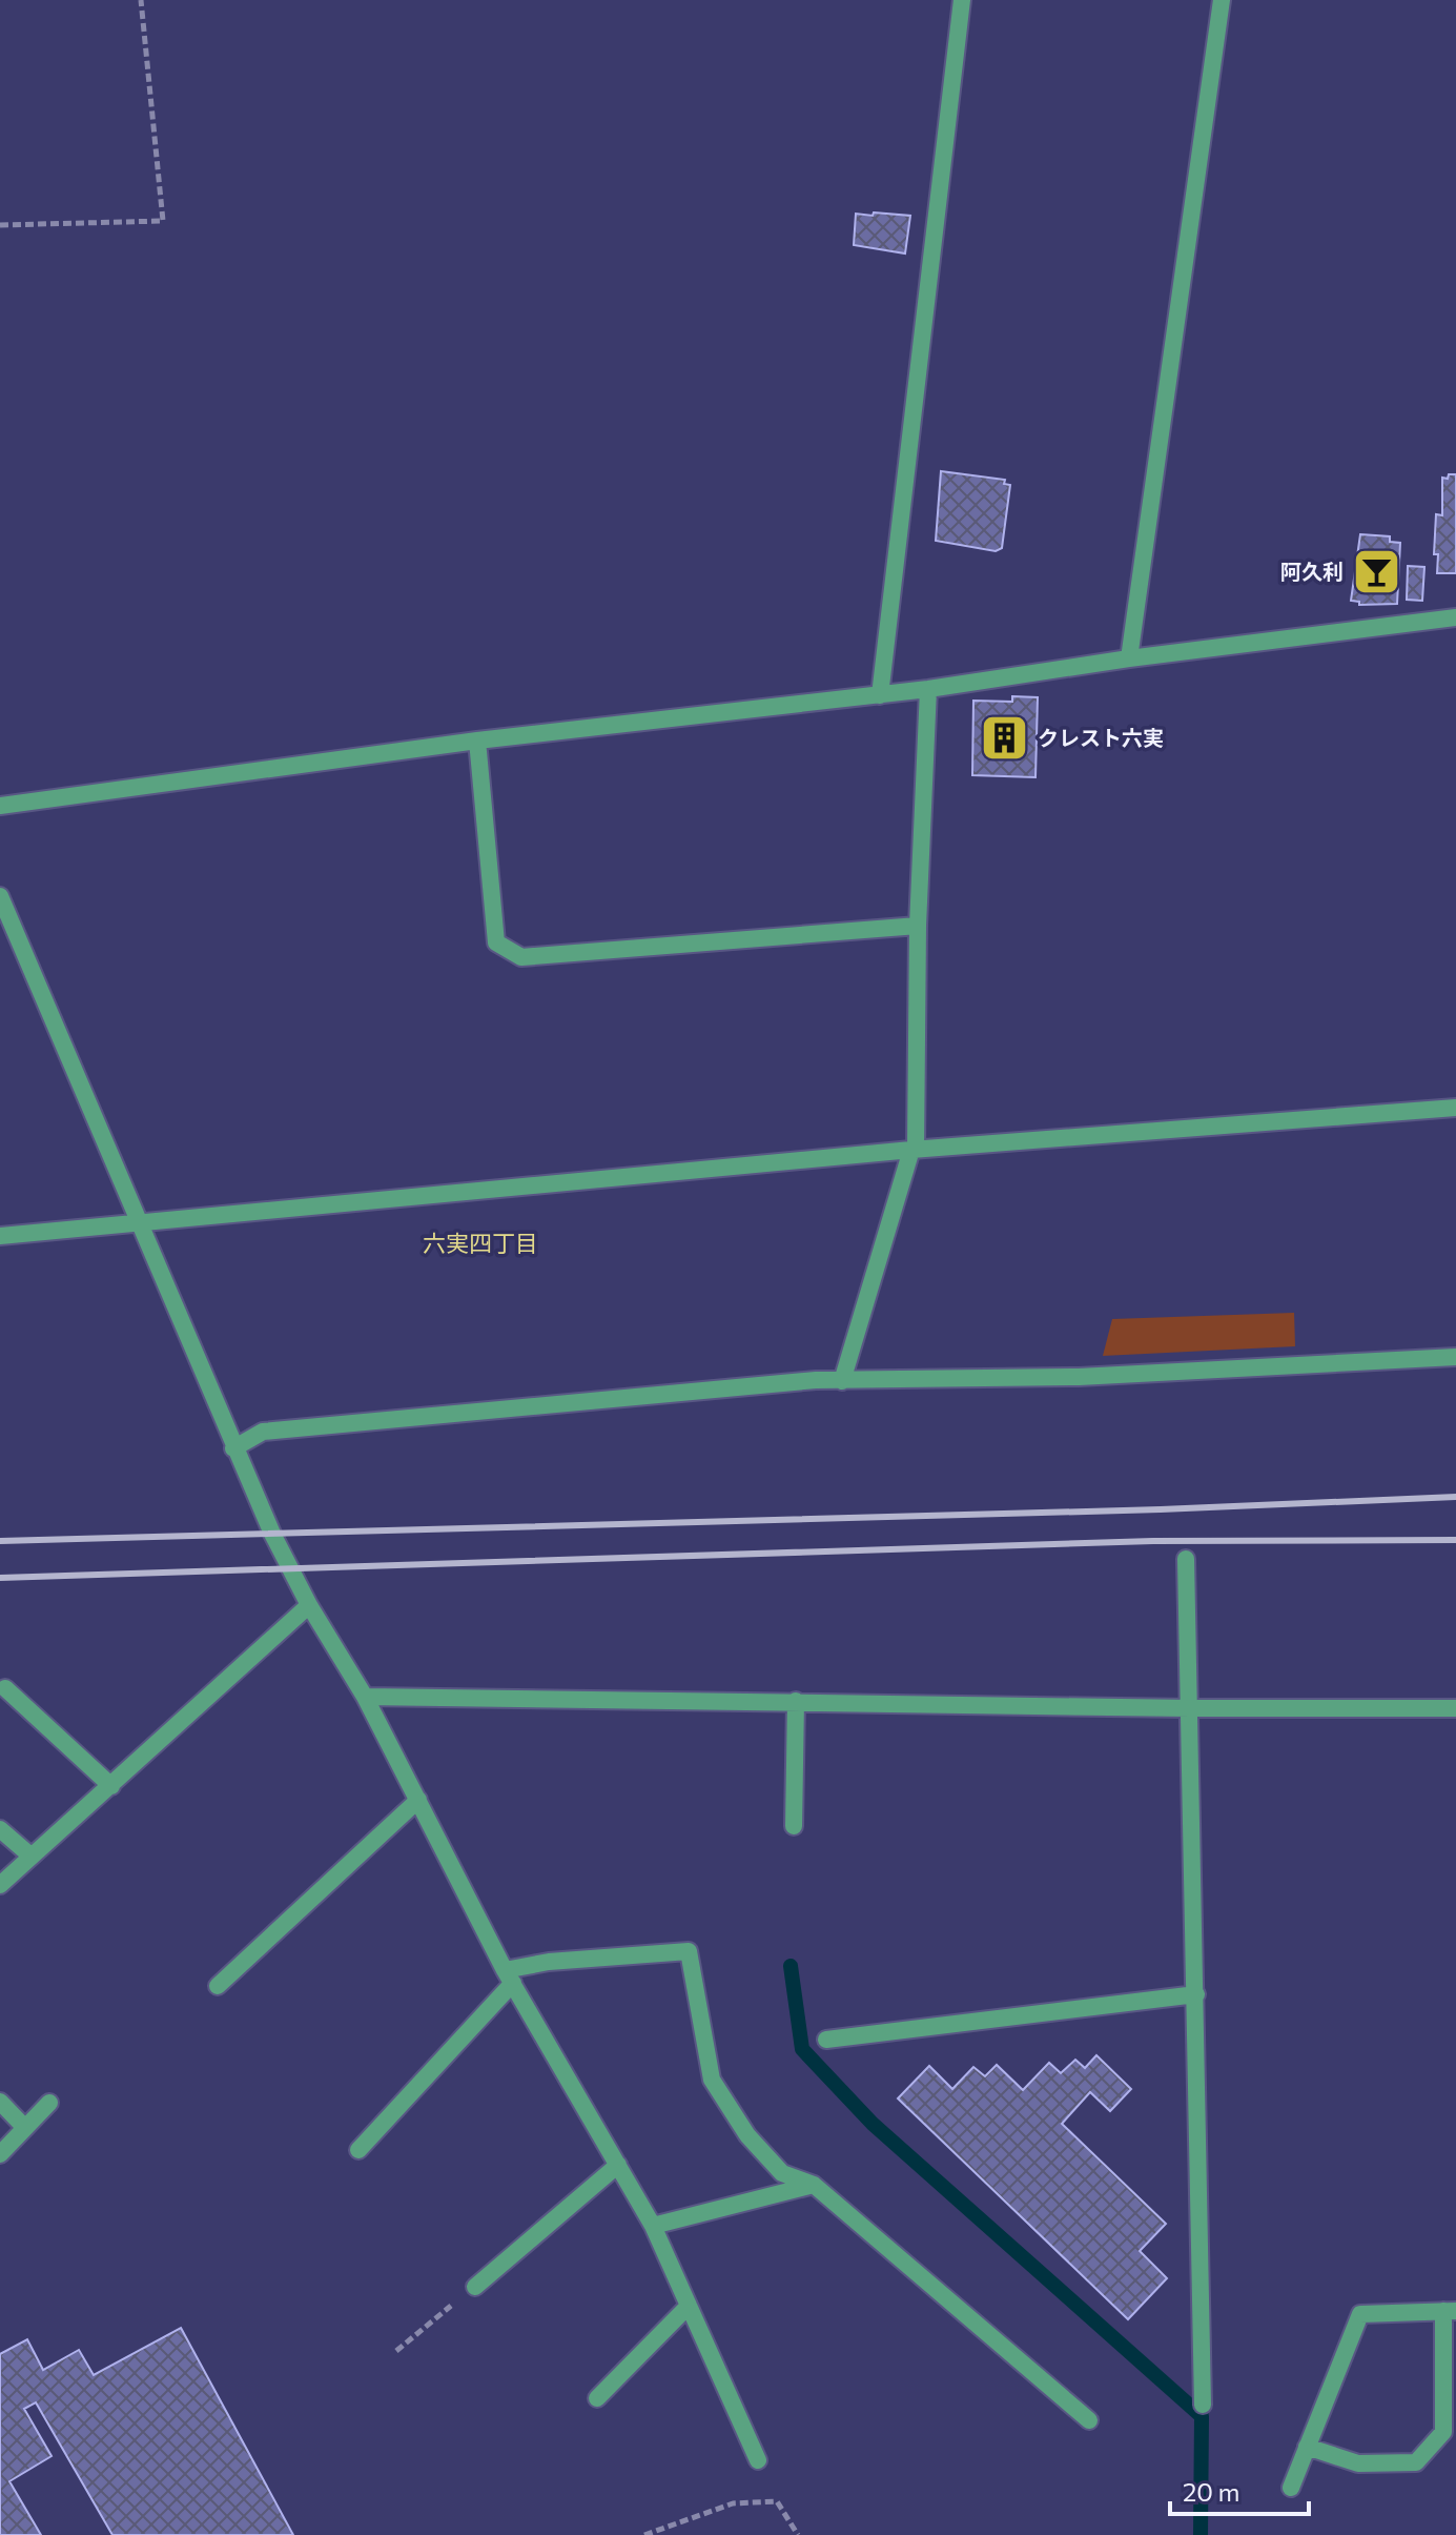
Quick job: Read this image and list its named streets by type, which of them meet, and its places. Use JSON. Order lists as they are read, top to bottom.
{
  "districts": ["六実四丁目"],
  "places": {
    "bar": ["阿久利"],
    "building": ["クレスト六実"]
  },
  "scale_bar": "20 m"
}
